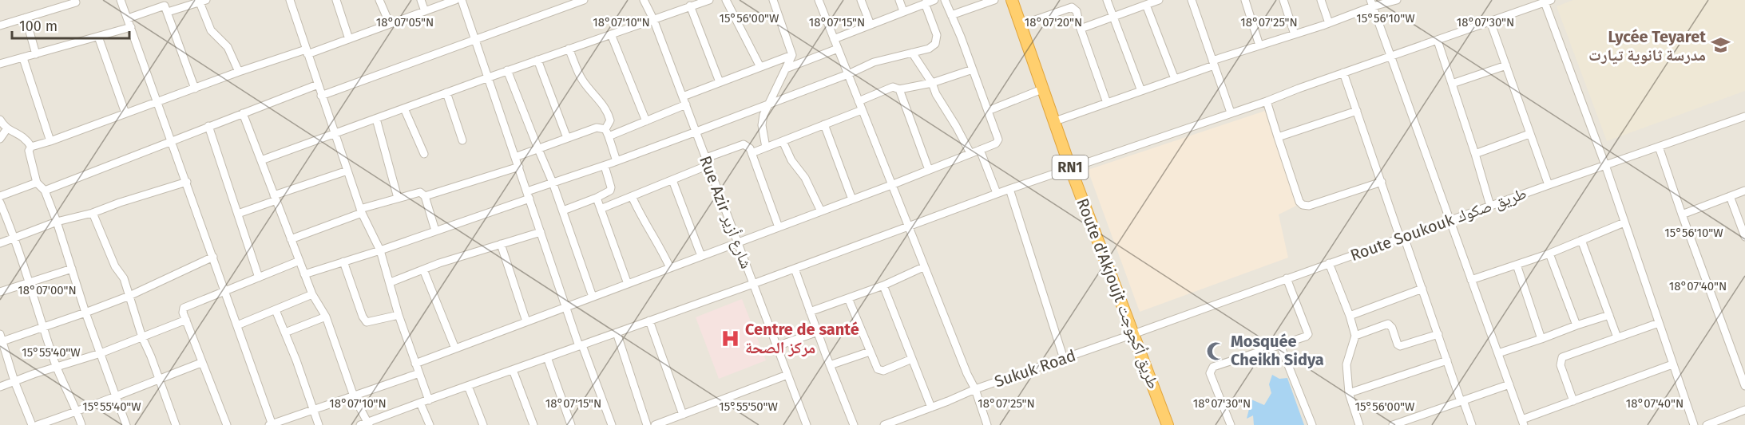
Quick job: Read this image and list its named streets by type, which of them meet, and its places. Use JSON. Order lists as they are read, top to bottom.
{
  "streets": {
    "highway": ["RN1", "Route d'Akjoujt طريق أكجوجت"],
    "street": ["Rue Azir شارع أزير", "Route Soukouk طريق صكوك", "Sukuk Road"]
  },
  "crossings": [
    ["Route Soukouk طريق صكوك", "Route d'Akjoujt طريق أكجوجت"],
    ["Route Soukouk طريق صكوك", "Sukuk Road"],
    ["Route d'Akjoujt طريق أكجوجت", "Sukuk Road"]
  ],
  "places": {
    "school or university": ["Lycée Teyaret مدرسة ثانوية تيارت"],
    "hospital": ["Centre de santé مركز الصحة"],
    "mosque": ["Mosquée Cheikh Sidya"]
  },
  "scale_bar": "100 m",
  "coordinates": [
    "15°56'10\"W",
    "15°56'00\"W",
    "18°07'05\"N",
    "18°07'20\"N",
    "18°07'30\"N",
    "18°07'10\"N",
    "18°07'15\"N",
    "18°07'25\"N",
    "18°07'40\"N",
    "18°07'00\"N",
    "15°55'40\"W",
    "15°55'50\"W"
  ]
}
